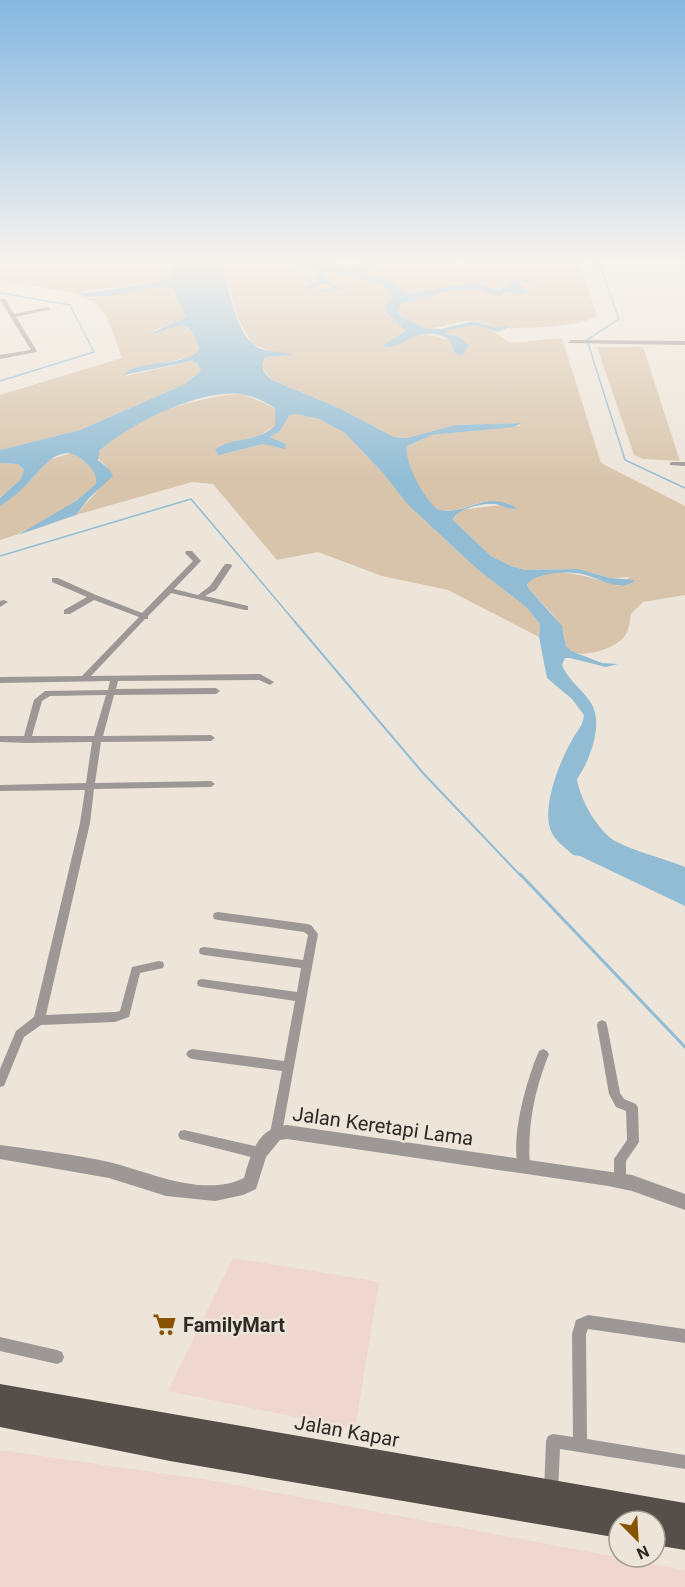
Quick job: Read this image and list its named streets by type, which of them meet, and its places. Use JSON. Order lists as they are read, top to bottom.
{
  "streets": {
    "highway": ["Jalan Kapar"],
    "street": ["Jalan Keretapi Lama"]
  },
  "places": {
    "supermarket": ["FamilyMart"]
  },
  "north": "bottom right"
}
